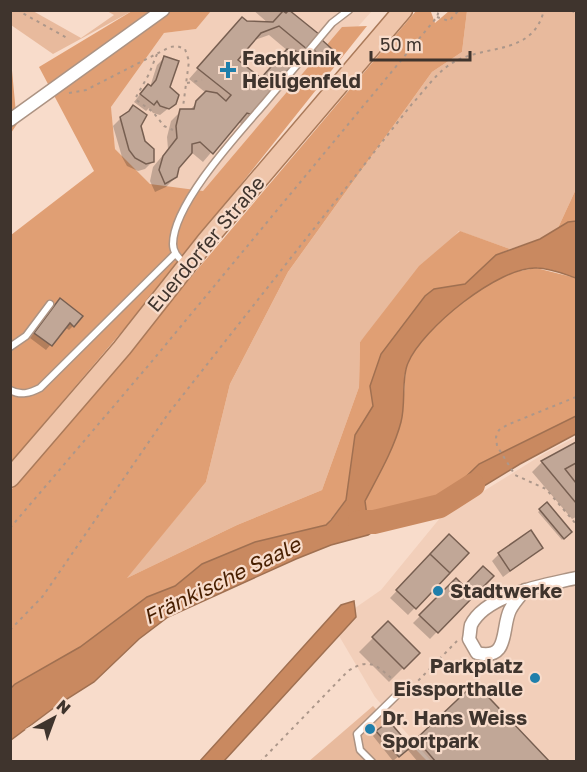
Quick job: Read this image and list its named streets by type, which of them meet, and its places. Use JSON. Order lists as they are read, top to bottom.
{
  "streets": {
    "main road": ["Euerdorfer Straße"]
  },
  "water": ["Fränkische Saale"],
  "places": {
    "health": ["Fachklinik Heiligenfeld"],
    "other": ["Stadtwerke", "Parkplatz Eissporthalle", "Dr. Hans Weiss Sportpark"]
  },
  "scale_bar": "50 m",
  "north": "top right"
}
